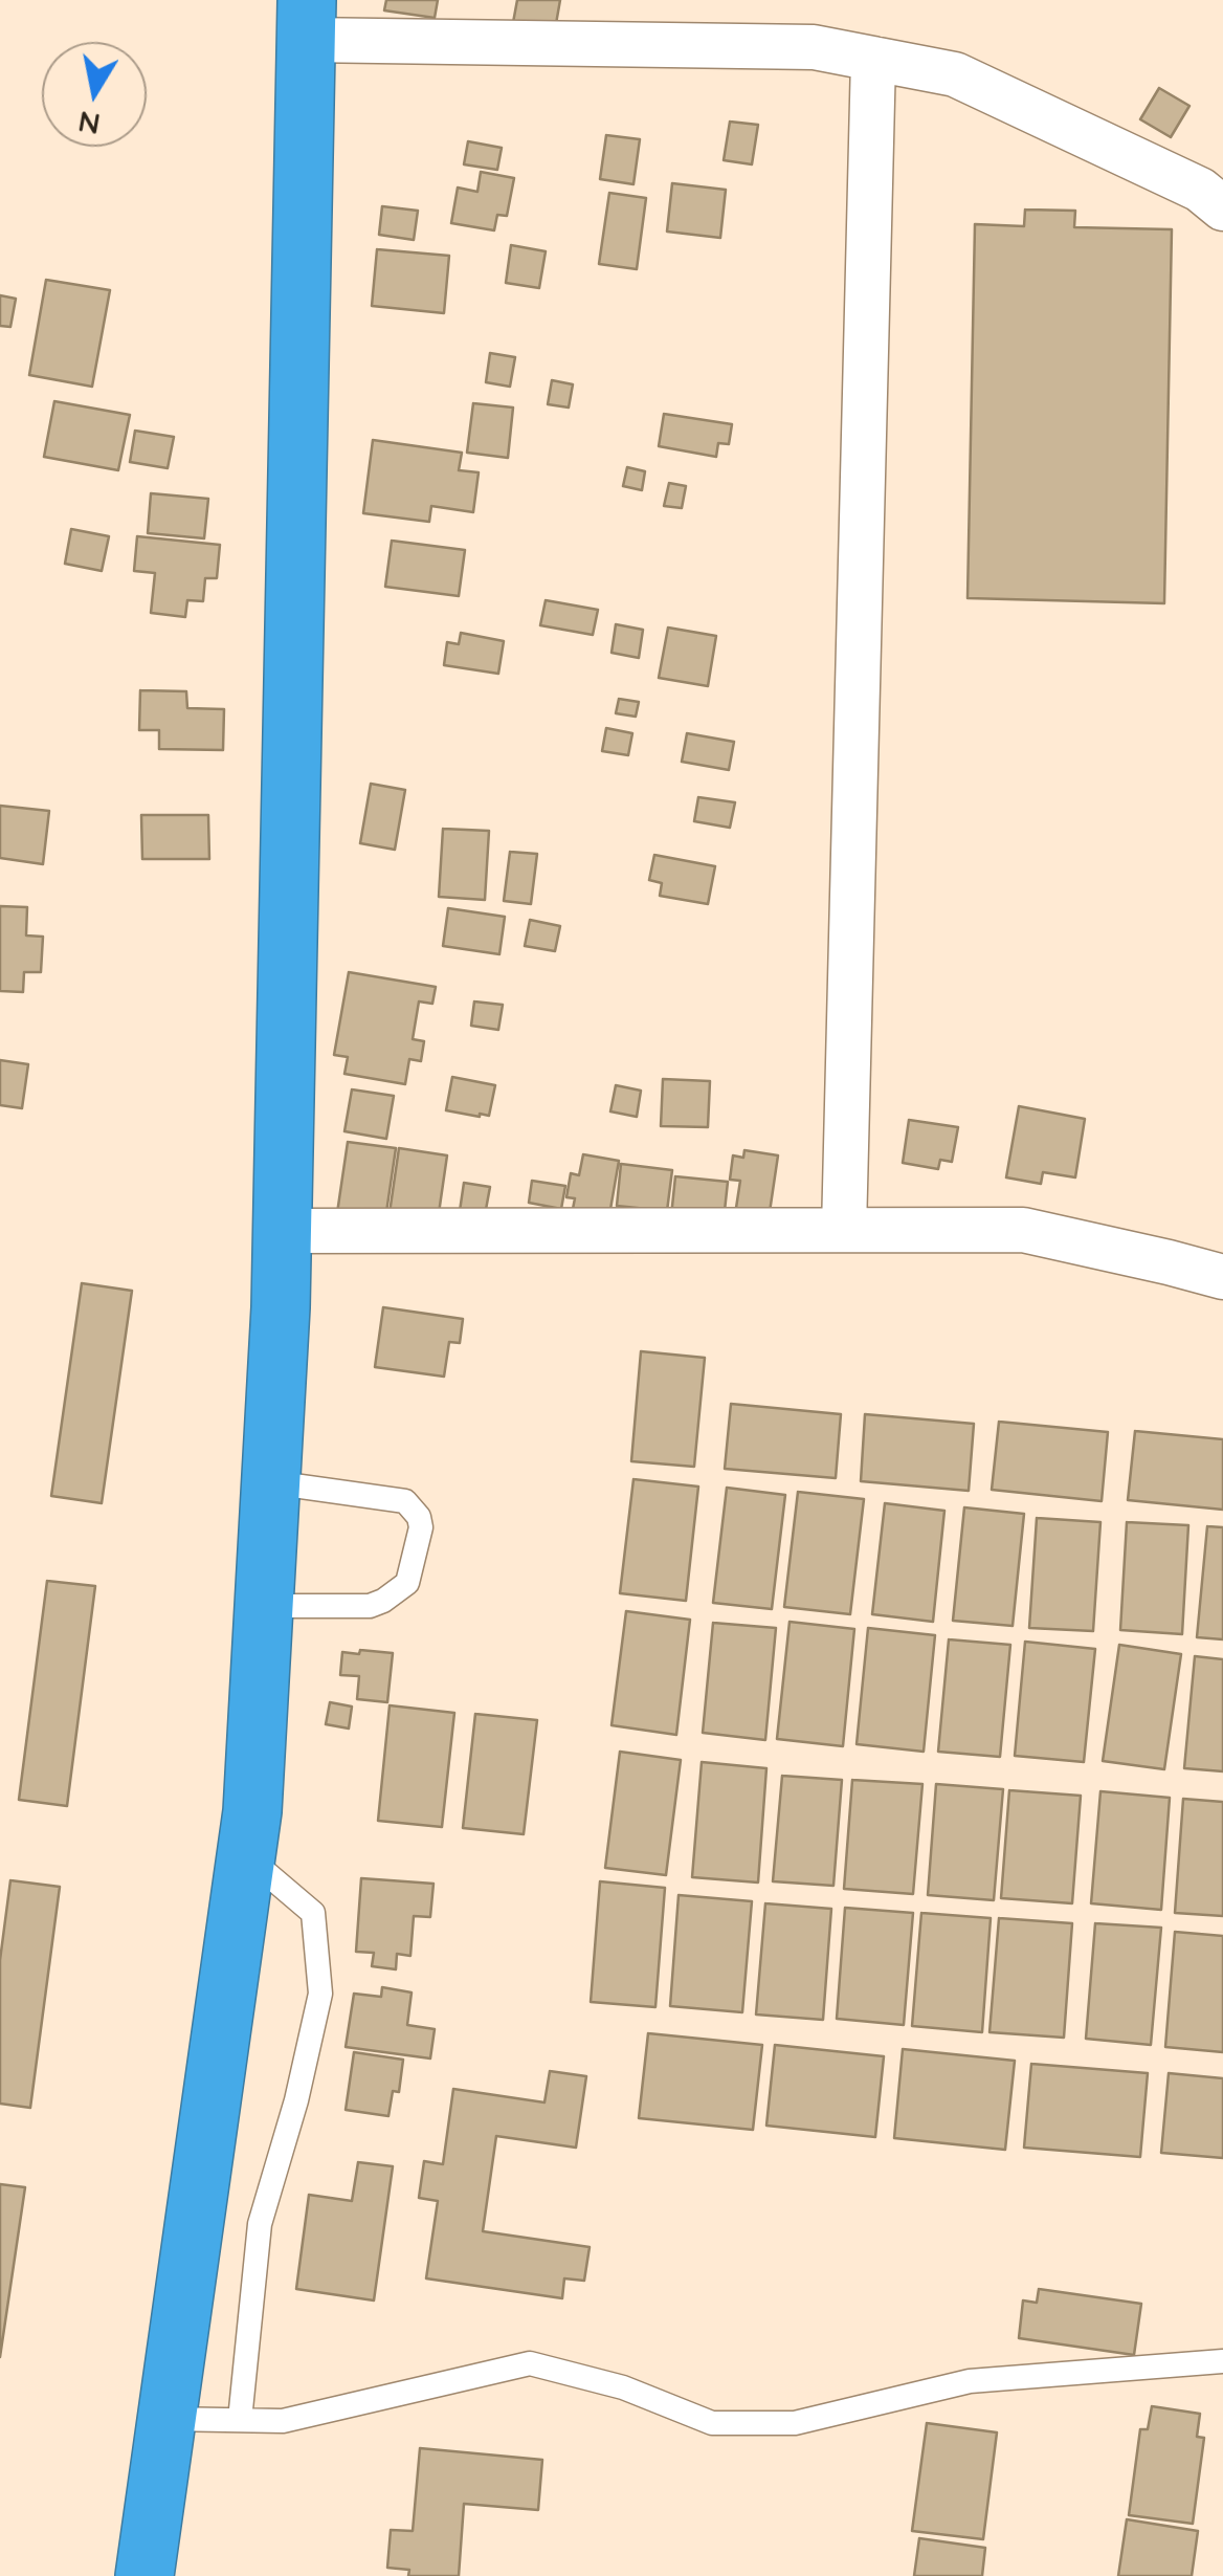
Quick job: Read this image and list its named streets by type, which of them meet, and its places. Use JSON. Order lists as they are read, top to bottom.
{
  "north": "bottom"
}
